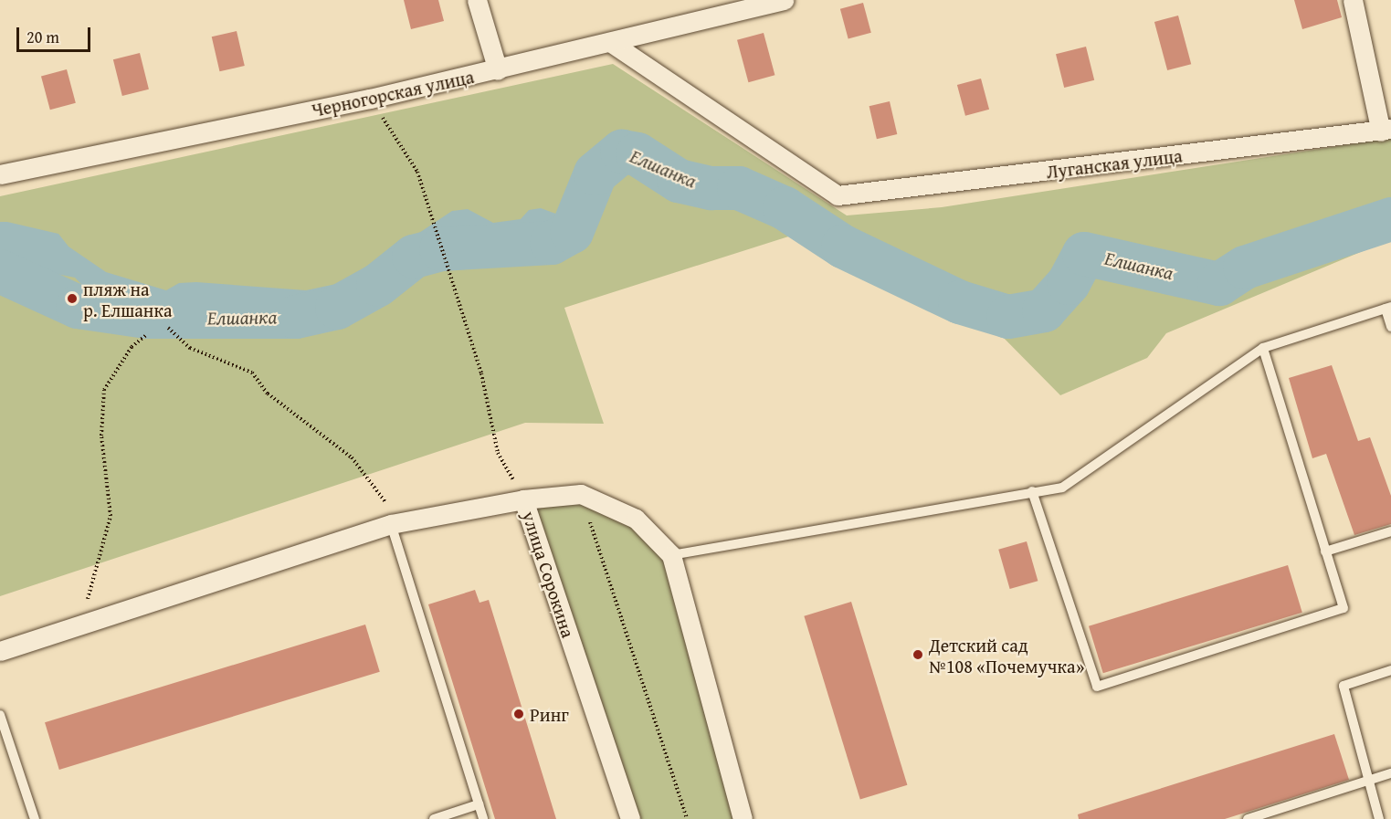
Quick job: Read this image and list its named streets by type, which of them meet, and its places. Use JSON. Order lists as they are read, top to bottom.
{
  "streets": {
    "street": ["Черногорская улица", "Луганская улица", "улица Сорокина"]
  },
  "crossings": [
    ["Черногорская улица", "Луганская улица"]
  ],
  "water": ["Елшанка"],
  "places": ["пляж на р. Елшанка", "Детский сад №108 «Почемучка»", "Ринг"],
  "scale_bar": "20 m"
}
